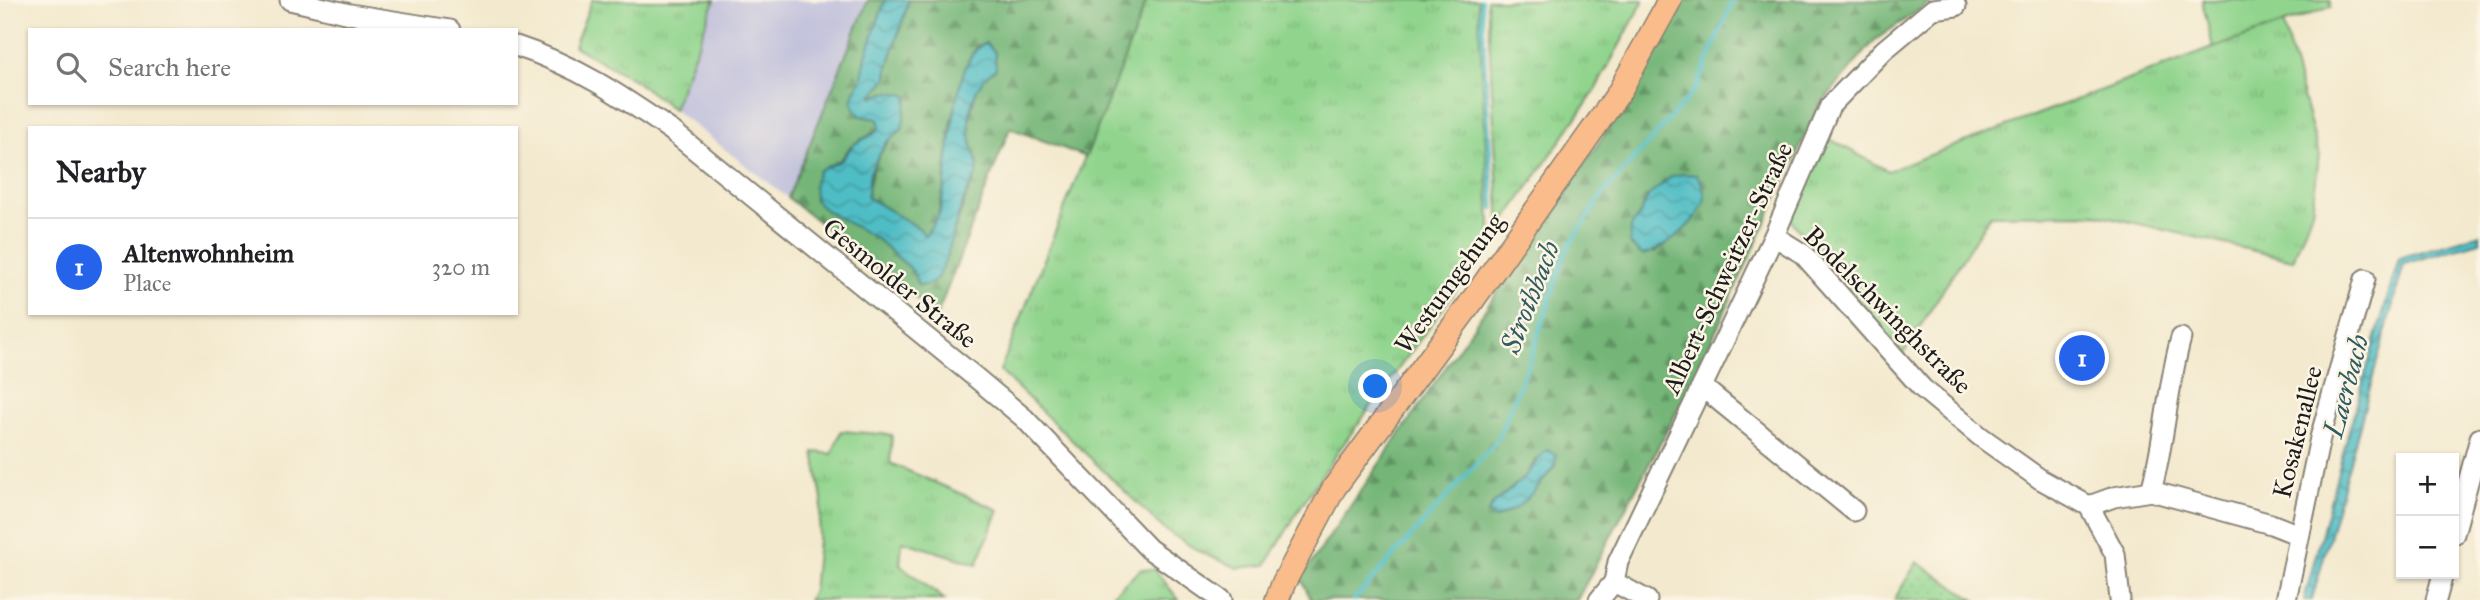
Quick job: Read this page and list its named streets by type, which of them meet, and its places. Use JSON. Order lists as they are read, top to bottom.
{
  "streets": {
    "main road": ["Westumgehung"],
    "street": [
      "Albert-Schweitzer-Straße",
      "Gesmolder Straße",
      "Bodelschwinghstraße",
      "Kosakenallee"
    ]
  },
  "crossings": [
    ["Albert-Schweitzer-Straße", "Bodelschwinghstraße"]
  ],
  "water": ["Strothbach", "Laerbach"],
  "page": {
    "search": "Search here",
    "heading": "Nearby",
    "list": [
      {
        "mark": "1",
        "name": "Altenwohnheim",
        "note": "Place",
        "value": "320 m"
      }
    ],
    "pins": "1",
    "map_buttons": ["+", "−"]
  }
}
